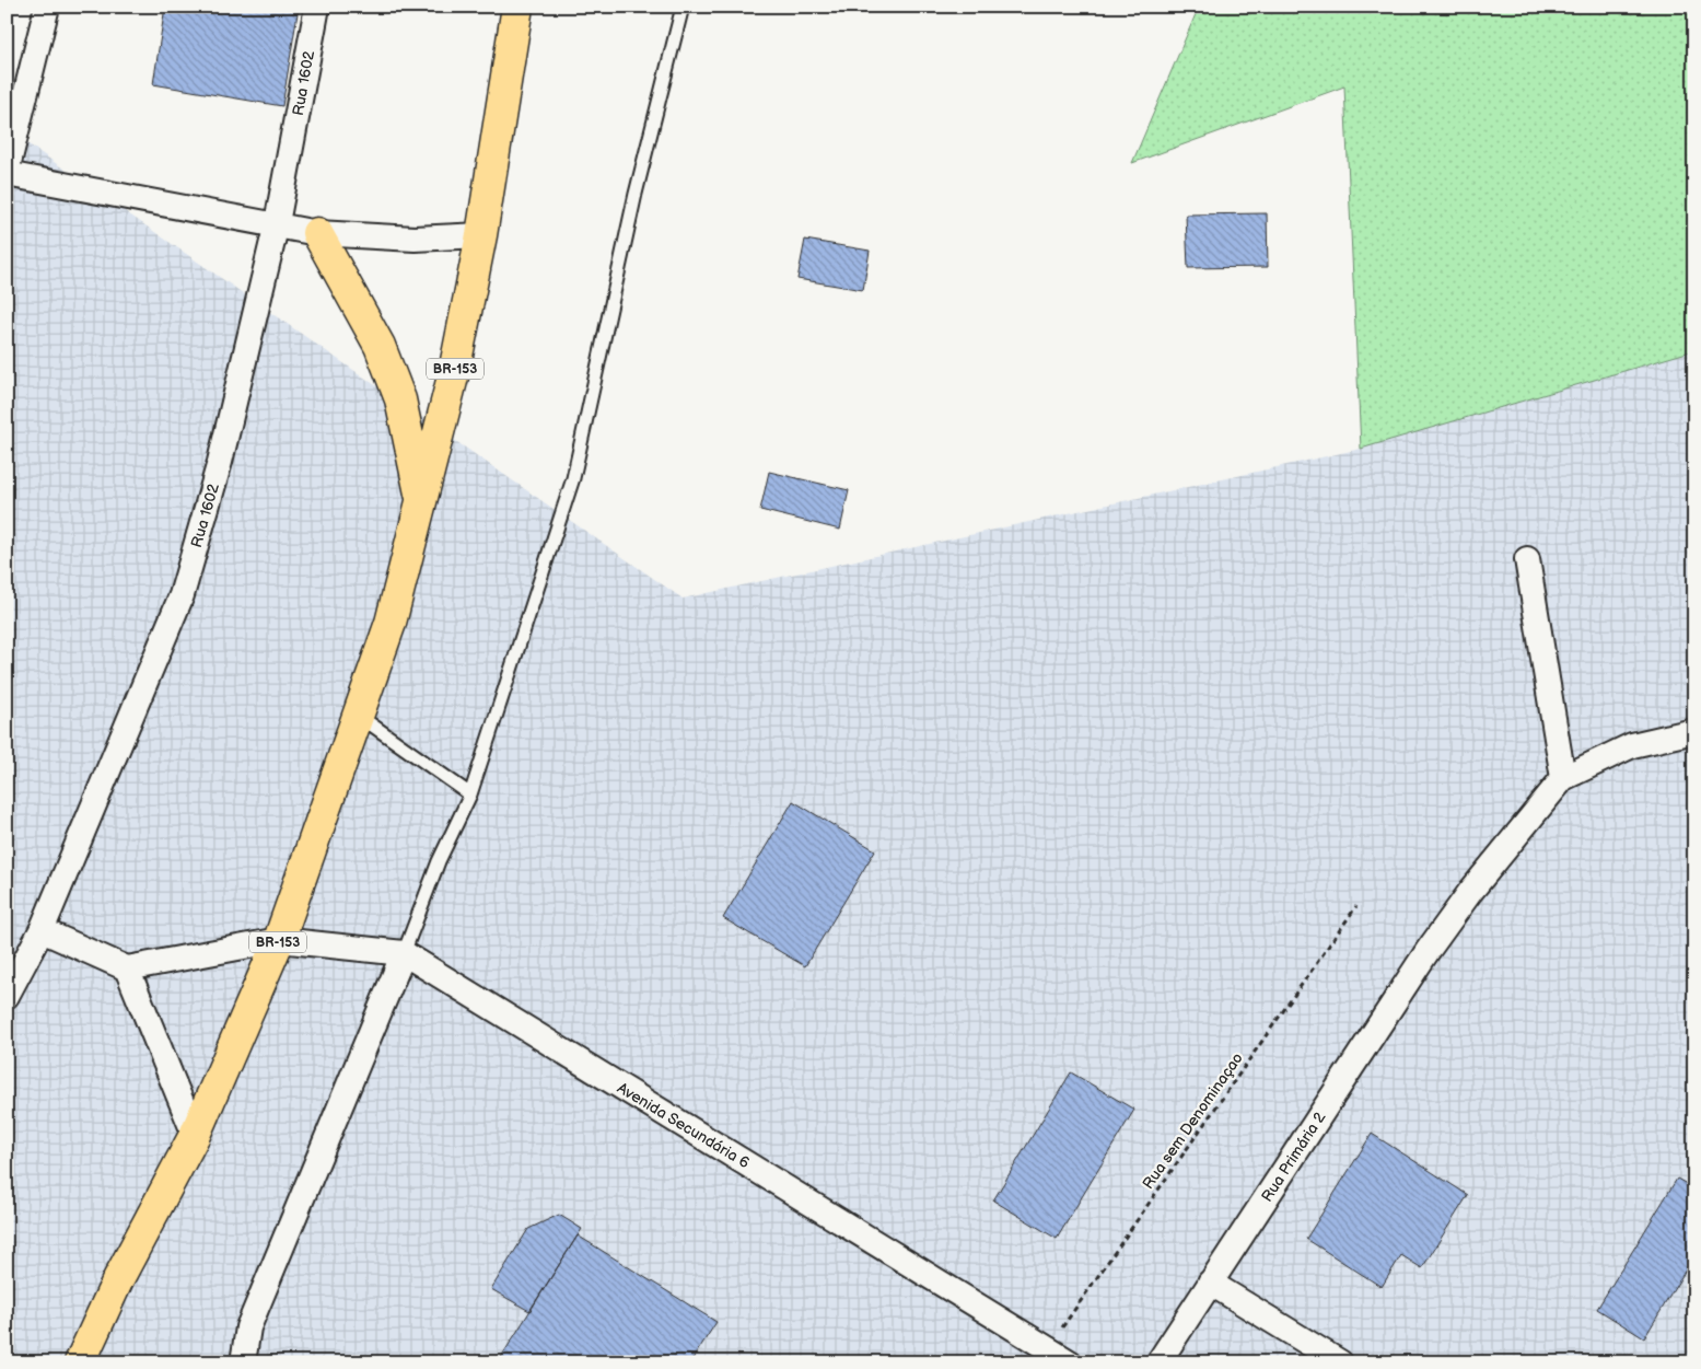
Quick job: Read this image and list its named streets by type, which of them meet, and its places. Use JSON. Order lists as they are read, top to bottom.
{
  "streets": {
    "highway": ["BR-153"],
    "street": ["Rua 1602", "Avenida Secundária 6", "Rua Primária 2"],
    "path": ["Rua sem Denominaçao"]
  },
  "crossings": [
    ["BR-153", "Avenida Secundária 6"],
    ["Rua sem Denominaçao", "Avenida Secundária 6"]
  ]
}
